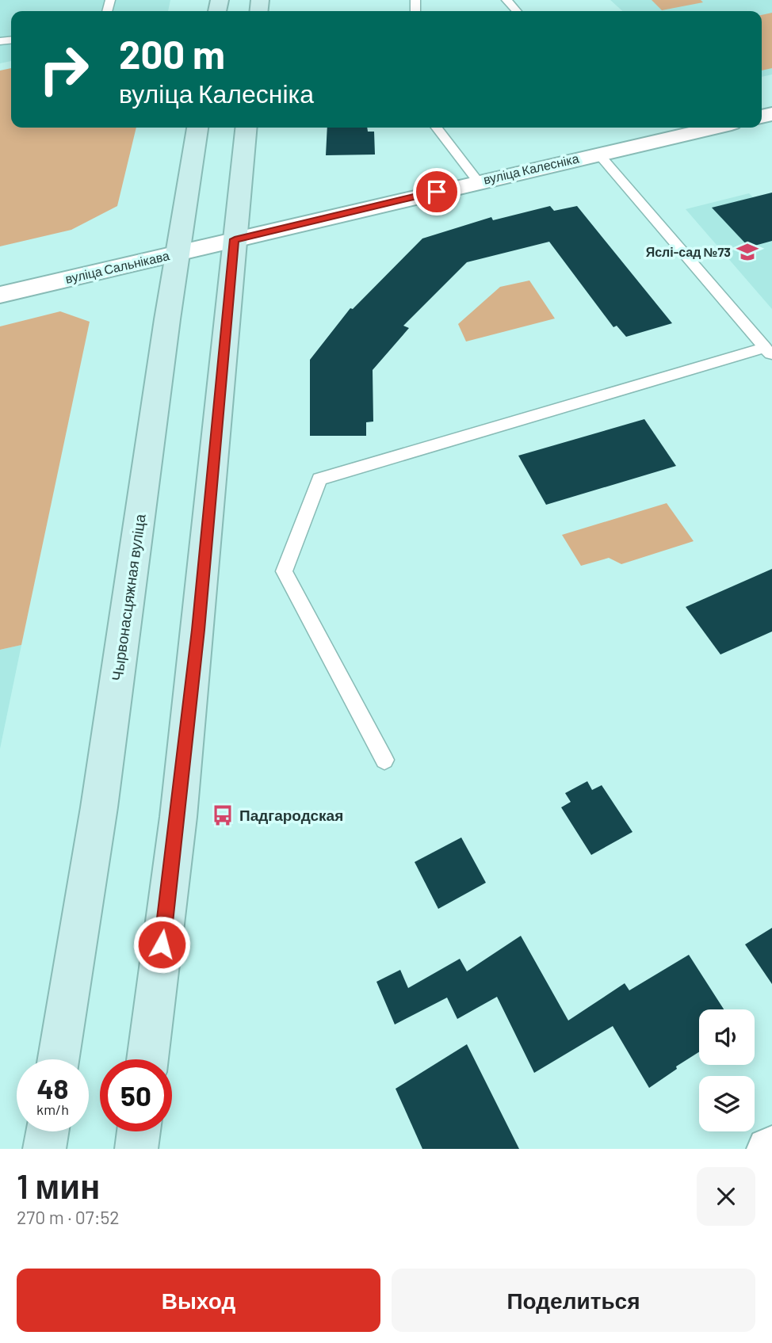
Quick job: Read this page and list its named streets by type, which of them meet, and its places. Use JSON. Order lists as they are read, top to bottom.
{
  "streets": {
    "main road": ["Чырвонасцяжная вуліца"],
    "street": ["вуліца Калесніка", "вуліца Сальнікава"]
  },
  "crossings": [
    ["вуліца Калесніка", "вуліца Сальнікава"],
    ["вуліца Сальнікава", "Чырвонасцяжная вуліца"]
  ],
  "places": {
    "school or university": ["Яслі-сад №73"],
    "bus stop": ["Падгародская"]
  },
  "page": {
    "turn": ["200 m", "вуліца Калесніка"],
    "speed": "48 km/h",
    "limit": "50",
    "heading": ["1 мин", "270 m · 07:52"],
    "buttons": ["Выход", "Поделиться"]
  }
}
